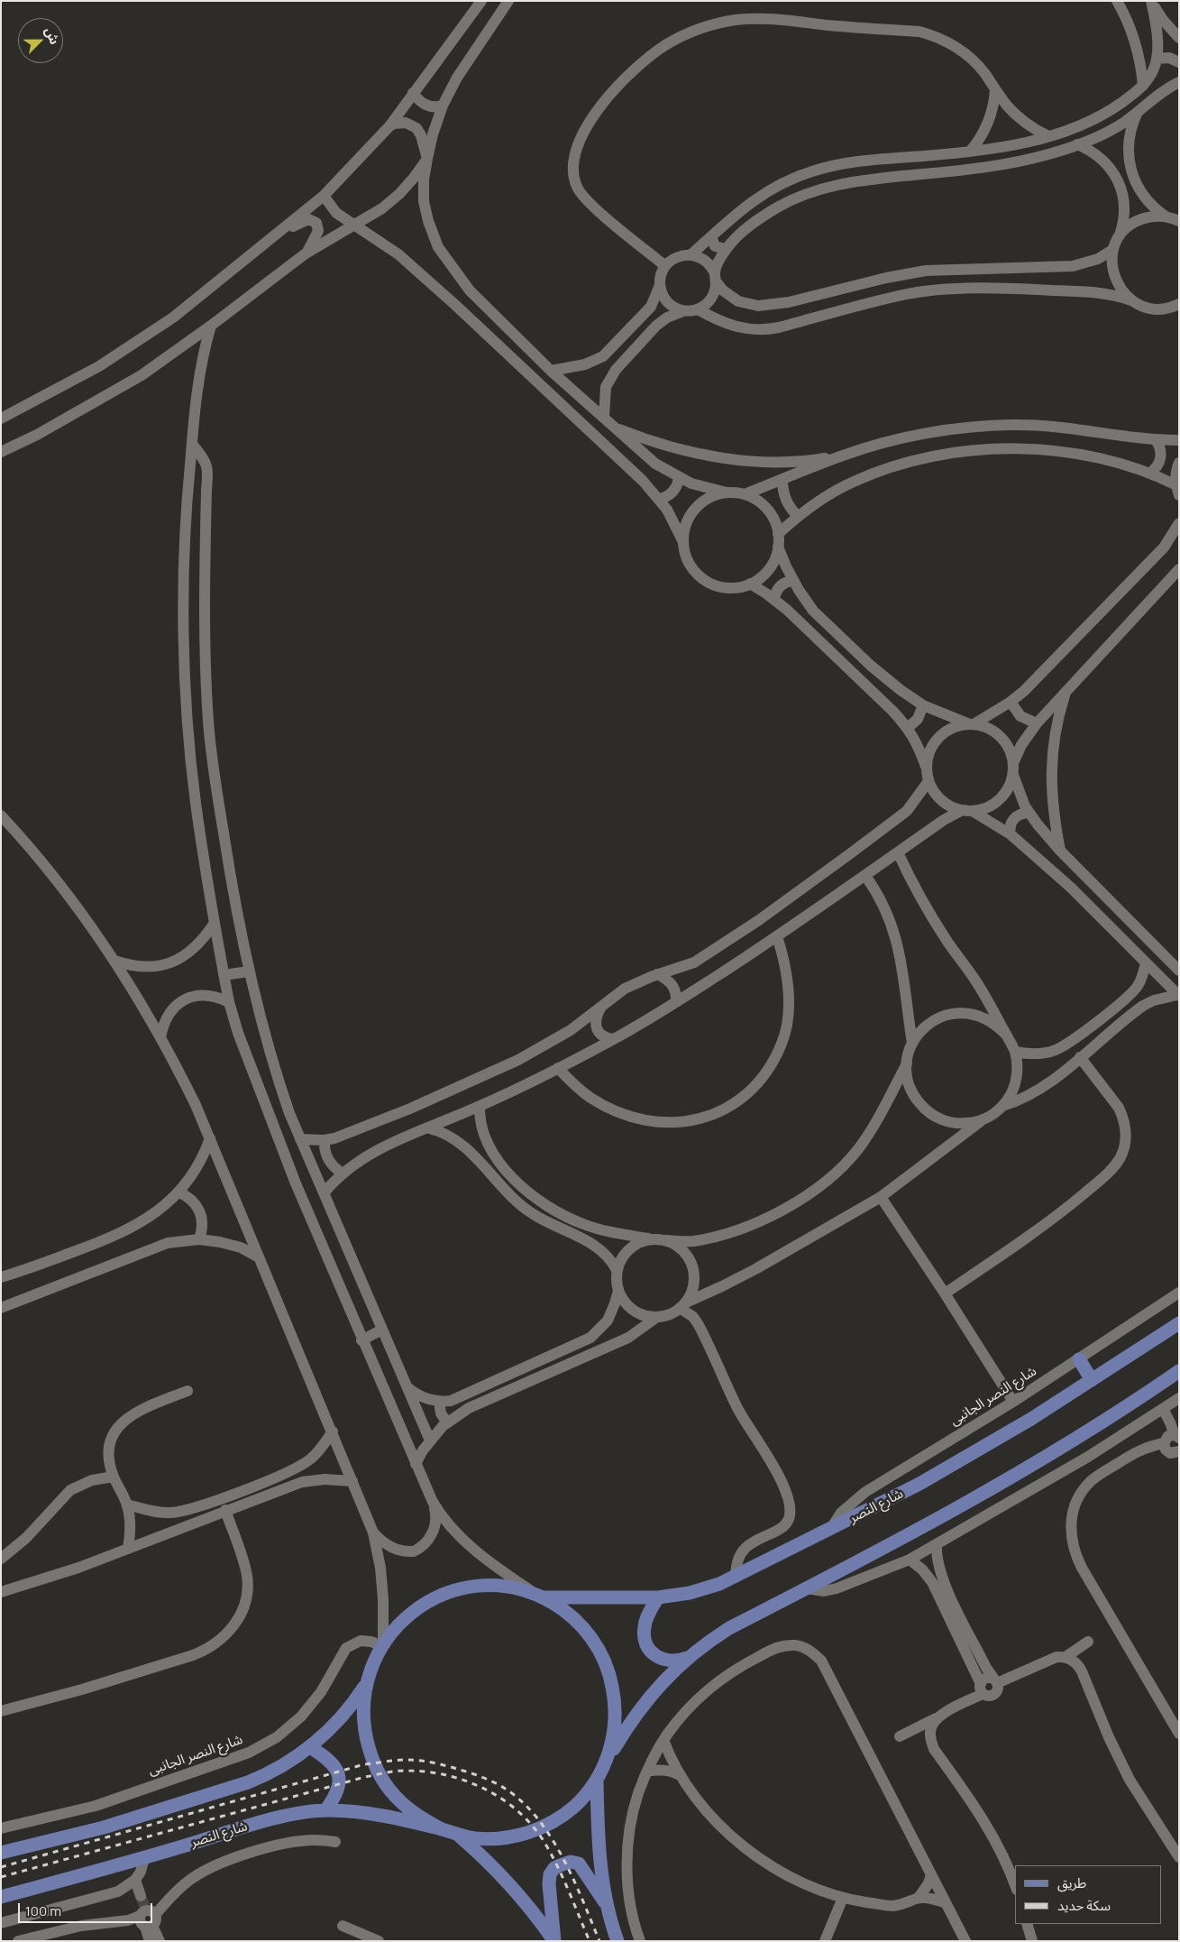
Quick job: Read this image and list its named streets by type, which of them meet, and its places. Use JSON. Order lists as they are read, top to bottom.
{
  "streets": {
    "main road": ["شارع النصر"],
    "street": ["شارع النصر الجانبى"]
  },
  "crossings": [
    ["شارع النصر الجانبى", "شارع النصر"]
  ],
  "legend": ["طريق", "سكة حديد"],
  "scale_bar": "100 m",
  "north": "top right"
}
